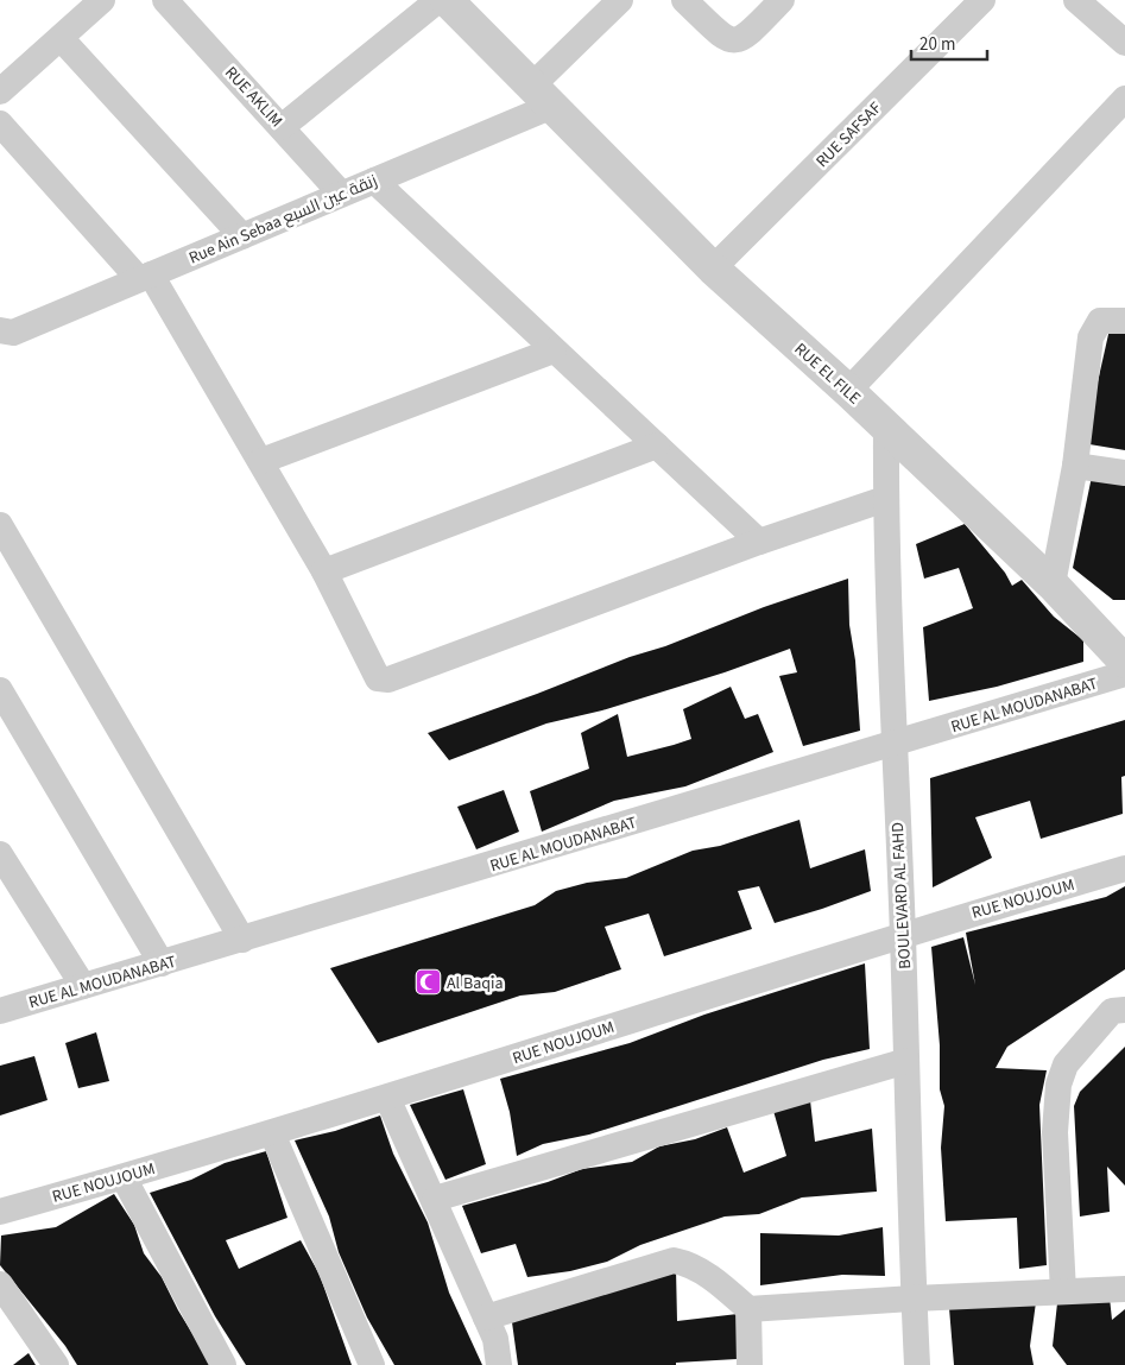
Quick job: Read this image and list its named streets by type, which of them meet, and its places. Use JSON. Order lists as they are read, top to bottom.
{
  "streets": {
    "street": [
      "RUE AKLIM",
      "RUE SAFSAF",
      "Rue Ain Sebaa زنقة عين السبع",
      "RUE EL FILE",
      "RUE AL MOUDANABAT",
      "BOULEVARD AL FAHD",
      "RUE NOUJOUM"
    ]
  },
  "crossings": [
    ["RUE AKLIM", "Rue Ain Sebaa زنقة عين السبع"],
    ["RUE SAFSAF", "RUE EL FILE"],
    ["Rue Ain Sebaa زنقة عين السبع", "RUE EL FILE"],
    ["RUE EL FILE", "RUE AL MOUDANABAT"],
    ["RUE EL FILE", "BOULEVARD AL FAHD"],
    ["RUE AL MOUDANABAT", "BOULEVARD AL FAHD"],
    ["BOULEVARD AL FAHD", "RUE NOUJOUM"]
  ],
  "places": {
    "mosque": ["Al Baqia"]
  },
  "scale_bar": "20 m"
}
